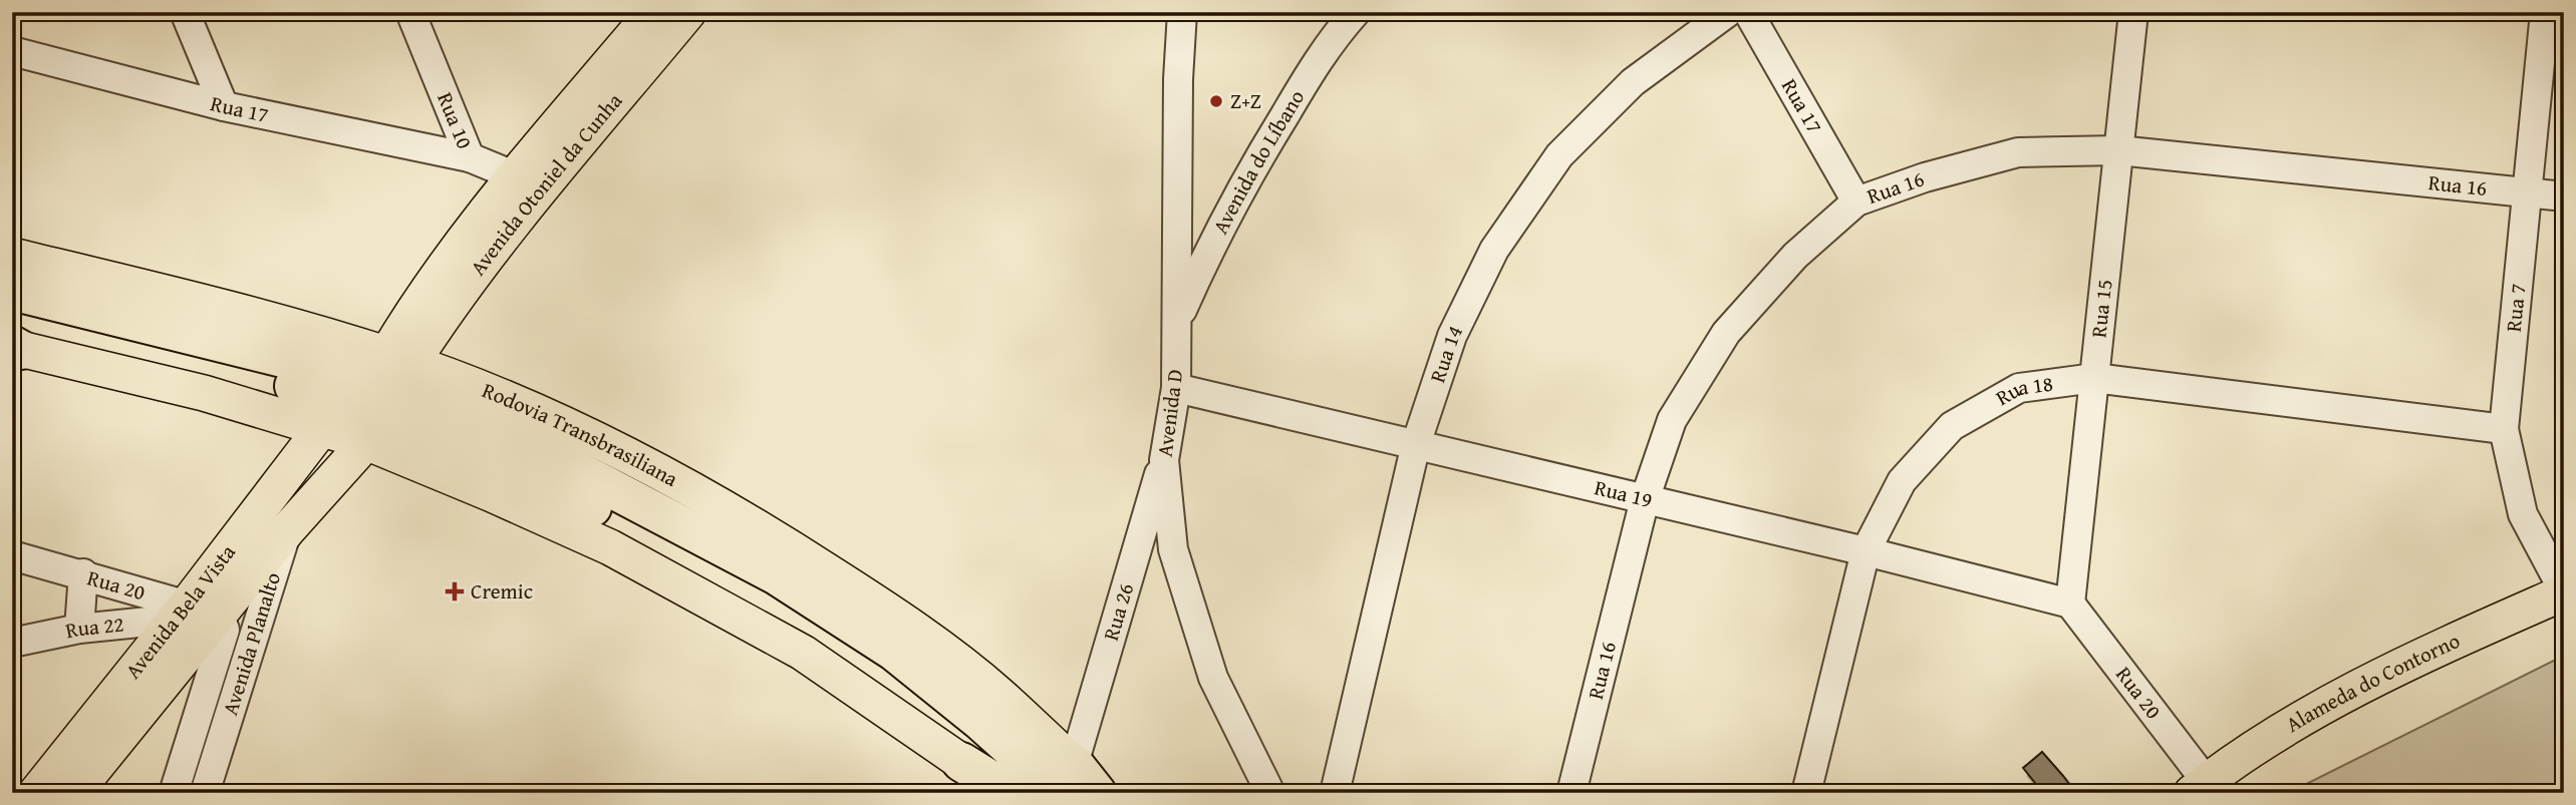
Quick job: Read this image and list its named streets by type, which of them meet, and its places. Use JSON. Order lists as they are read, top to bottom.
{
  "streets": {
    "highway": ["Rodovia Transbrasiliana"],
    "main road": ["Avenida Otoniel da Cunha", "Avenida Bela Vista", "Alameda do Contorno"],
    "street": [
      "Rua 17",
      "Rua 10",
      "Avenida do Líbano",
      "Rua 16",
      "Rua 15",
      "Rua 7",
      "Rua 14",
      "Rua 18",
      "Avenida D",
      "Rua 19",
      "Rua 20",
      "Rua 26",
      "Rua 22",
      "Avenida Planalto"
    ]
  },
  "crossings": [
    ["Rua 17", "Rua 10"],
    ["Rua 17", "Rua 16"],
    ["Rua 10", "Avenida Otoniel da Cunha"],
    ["Avenida do Líbano", "Avenida D"],
    ["Avenida Otoniel da Cunha", "Rodovia Transbrasiliana"],
    ["Rua 16", "Rua 15"],
    ["Rua 16", "Rua 7"],
    ["Rua 16", "Rua 19"],
    ["Rua 15", "Rua 18"],
    ["Rua 15", "Rua 19"],
    ["Rua 15", "Rua 20"],
    ["Rua 7", "Rua 18"],
    ["Rua 7", "Alameda do Contorno"],
    ["Rua 14", "Rua 19"],
    ["Rua 18", "Rua 19"],
    ["Avenida D", "Rua 19"],
    ["Avenida D", "Rua 26"],
    ["Rodovia Transbrasiliana", "Rua 26"],
    ["Rua 19", "Rua 20"],
    ["Rua 20", "Avenida Bela Vista"],
    ["Rua 20", "Rua 22"],
    ["Rua 20", "Avenida Planalto"],
    ["Rua 20", "Alameda do Contorno"],
    ["Avenida Bela Vista", "Rua 22"],
    ["Avenida Bela Vista", "Avenida Planalto"]
  ],
  "places": {
    "other": ["Z+Z"],
    "health": ["Cremic"]
  }
}
